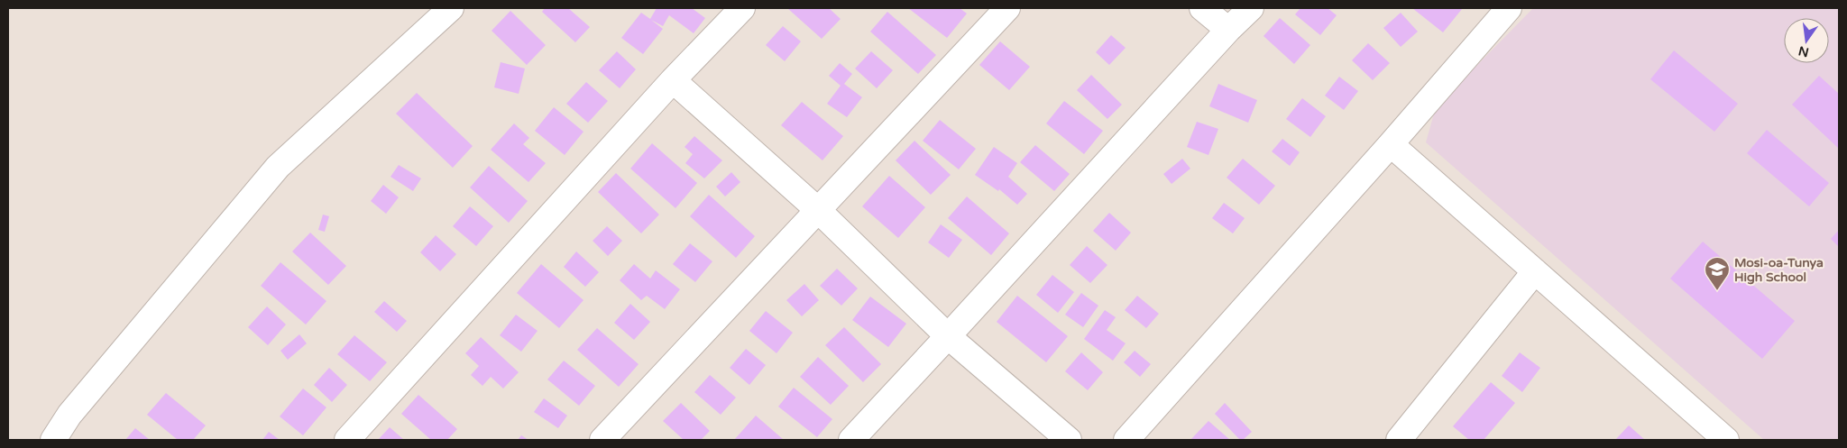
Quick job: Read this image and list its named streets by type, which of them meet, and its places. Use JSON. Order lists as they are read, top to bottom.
{
  "places": {
    "school or university": ["Mosi-oa-Tunya High School"]
  },
  "north": "bottom"
}
